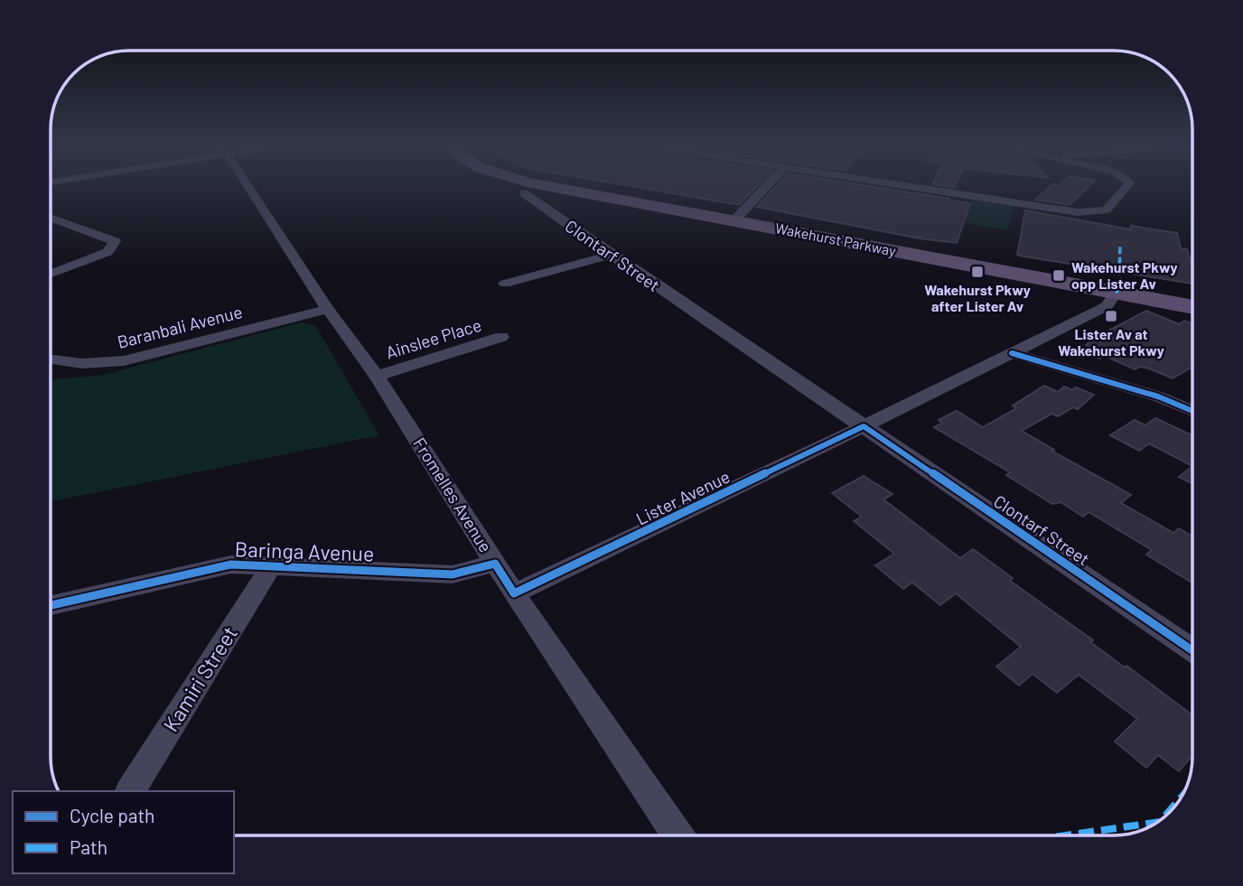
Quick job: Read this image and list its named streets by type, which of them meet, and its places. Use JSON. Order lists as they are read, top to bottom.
{
  "streets": {
    "main road": ["Wakehurst Parkway"],
    "street": [
      "Clontarf Street",
      "Baranbali Avenue",
      "Ainslee Place",
      "Fromelles Avenue",
      "Lister Avenue",
      "Baringa Avenue",
      "Kamiri Street"
    ]
  },
  "crossings": [
    ["Wakehurst Parkway", "Lister Avenue"],
    ["Clontarf Street", "Lister Avenue"],
    ["Baranbali Avenue", "Fromelles Avenue"],
    ["Ainslee Place", "Fromelles Avenue"],
    ["Fromelles Avenue", "Lister Avenue"],
    ["Fromelles Avenue", "Baringa Avenue"],
    ["Baringa Avenue", "Kamiri Street"]
  ],
  "places": {
    "transit": ["Wakehurst Pkwy after Lister Av", "Wakehurst Pkwy opp Lister Av", "Lister Av at Wakehurst Pkwy"]
  },
  "legend": ["Cycle path", "Path"]
}
